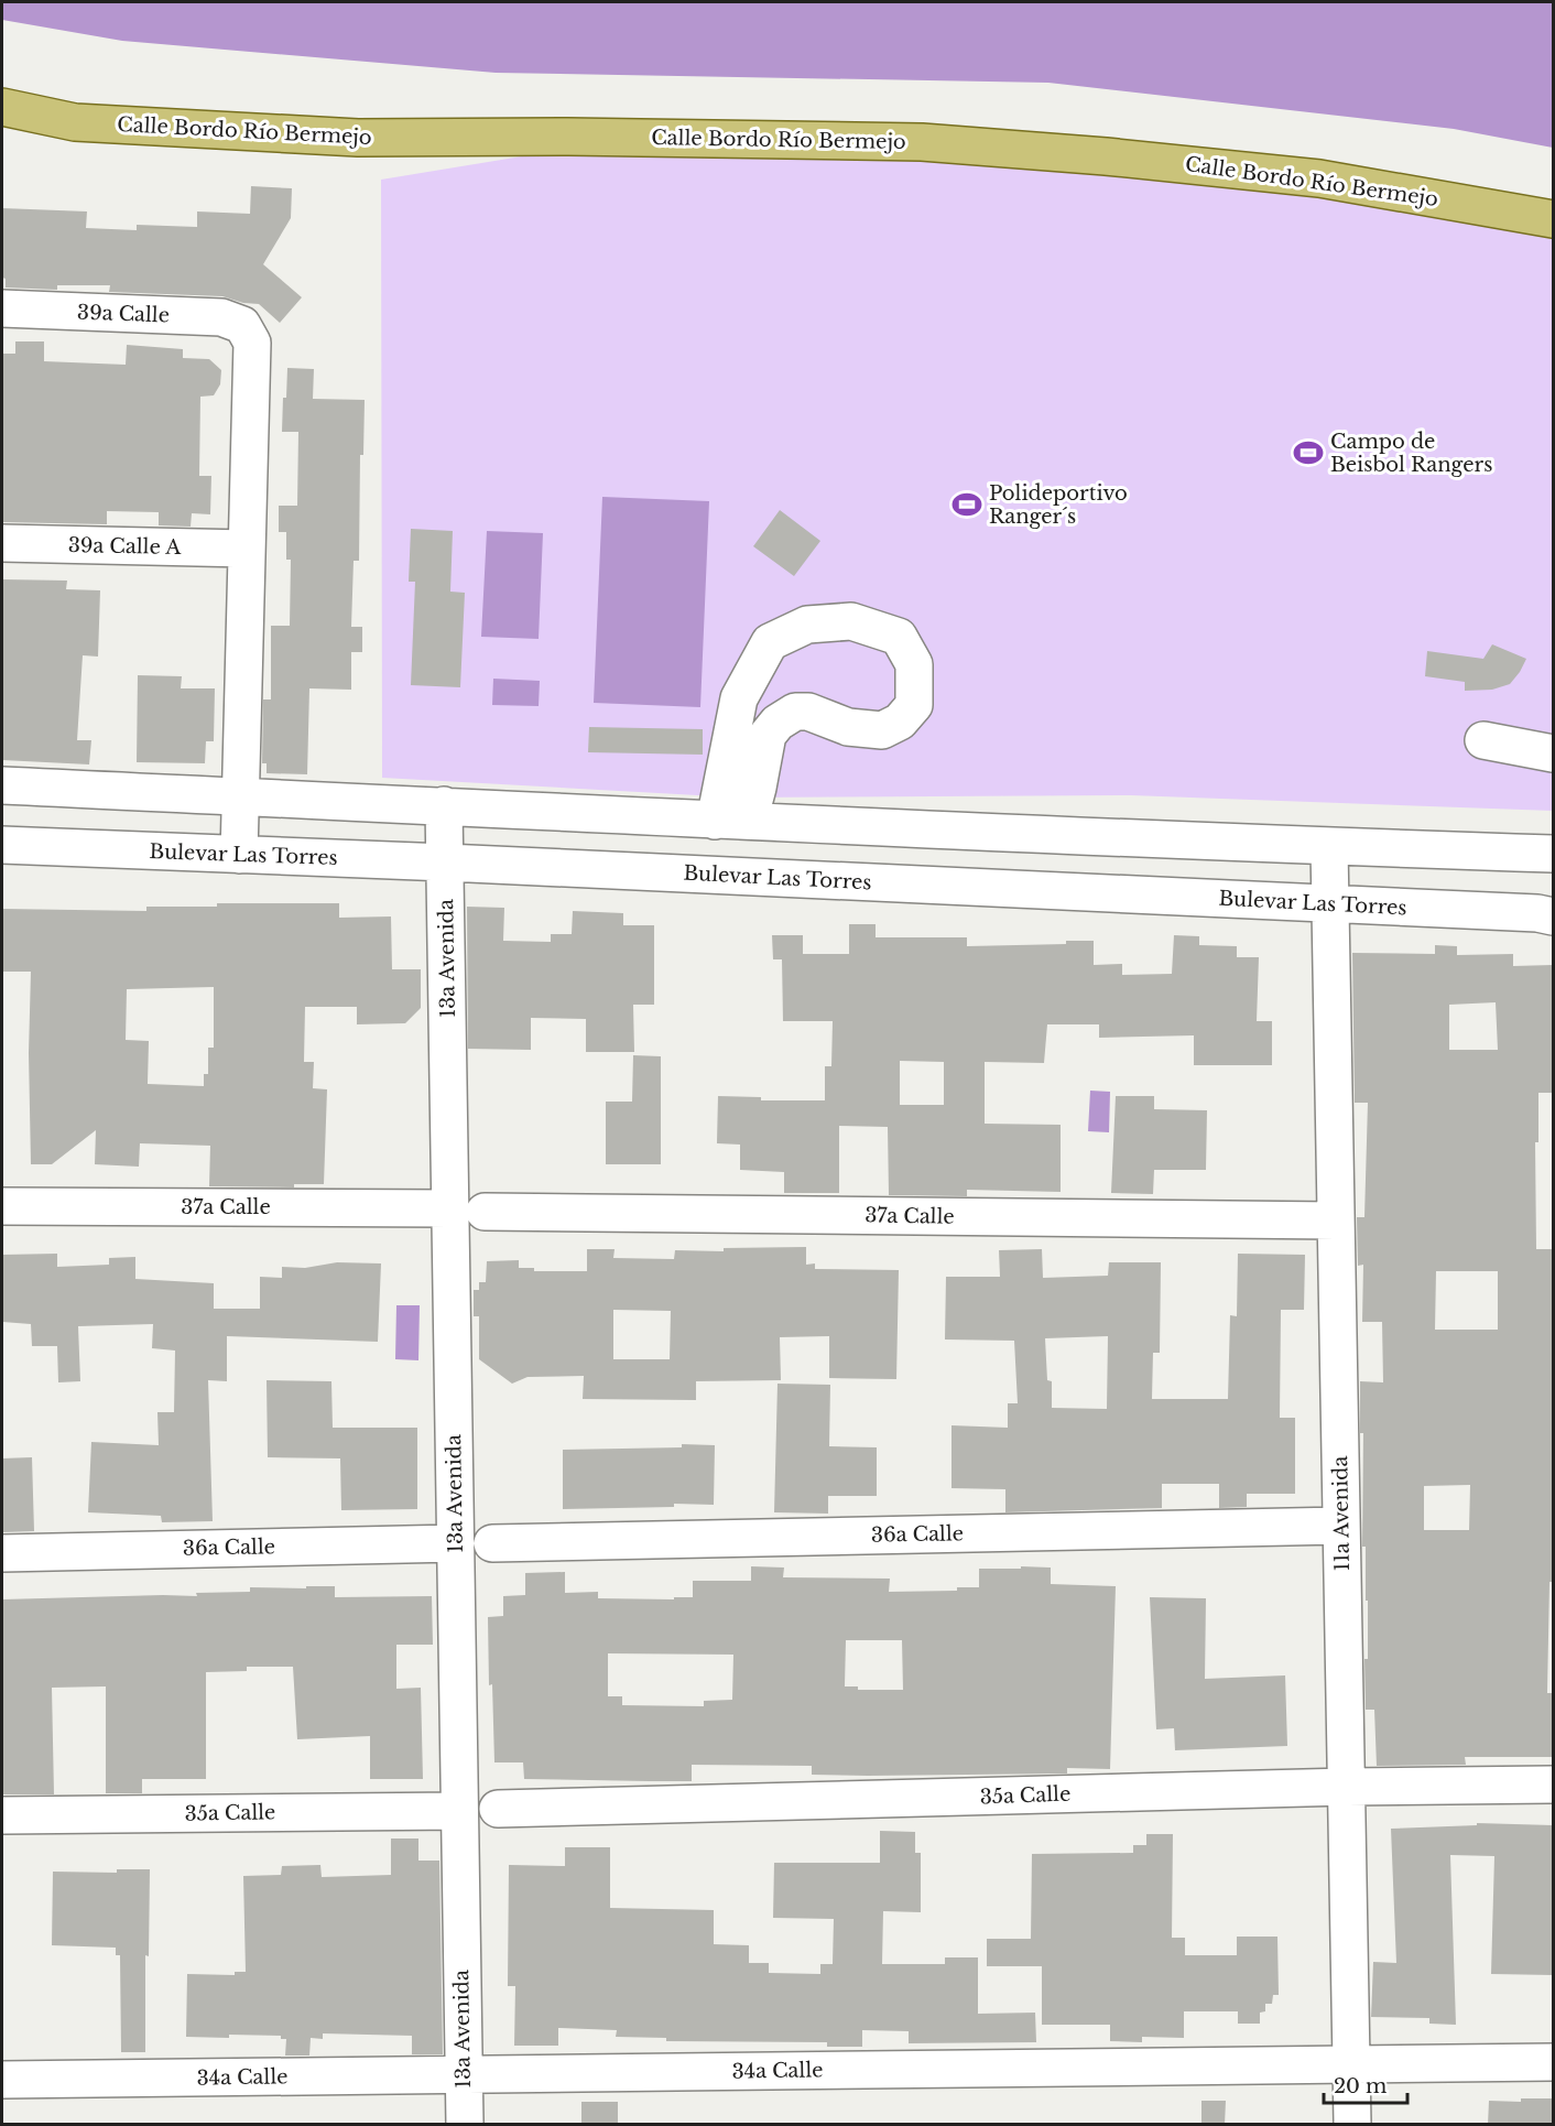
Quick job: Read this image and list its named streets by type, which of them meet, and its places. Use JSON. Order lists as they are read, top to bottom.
{
  "streets": {
    "main road": ["Calle Bordo Río Bermejo"],
    "street": [
      "39a Calle",
      "39a Calle A",
      "Bulevar Las Torres",
      "13a Avenida",
      "37a Calle",
      "11a Avenida",
      "36a Calle",
      "35a Calle",
      "34a Calle"
    ]
  },
  "crossings": [
    ["39a Calle", "39a Calle A"],
    ["Bulevar Las Torres", "13a Avenida"],
    ["Bulevar Las Torres", "11a Avenida"],
    ["13a Avenida", "37a Calle"],
    ["13a Avenida", "36a Calle"],
    ["13a Avenida", "35a Calle"],
    ["13a Avenida", "34a Calle"],
    ["37a Calle", "11a Avenida"],
    ["11a Avenida", "36a Calle"],
    ["11a Avenida", "35a Calle"],
    ["11a Avenida", "34a Calle"]
  ],
  "places": {
    "sports": ["Campo de Beisbol Rangers", "Polideportivo Ranger´s"]
  },
  "scale_bar": "20 m"
}
